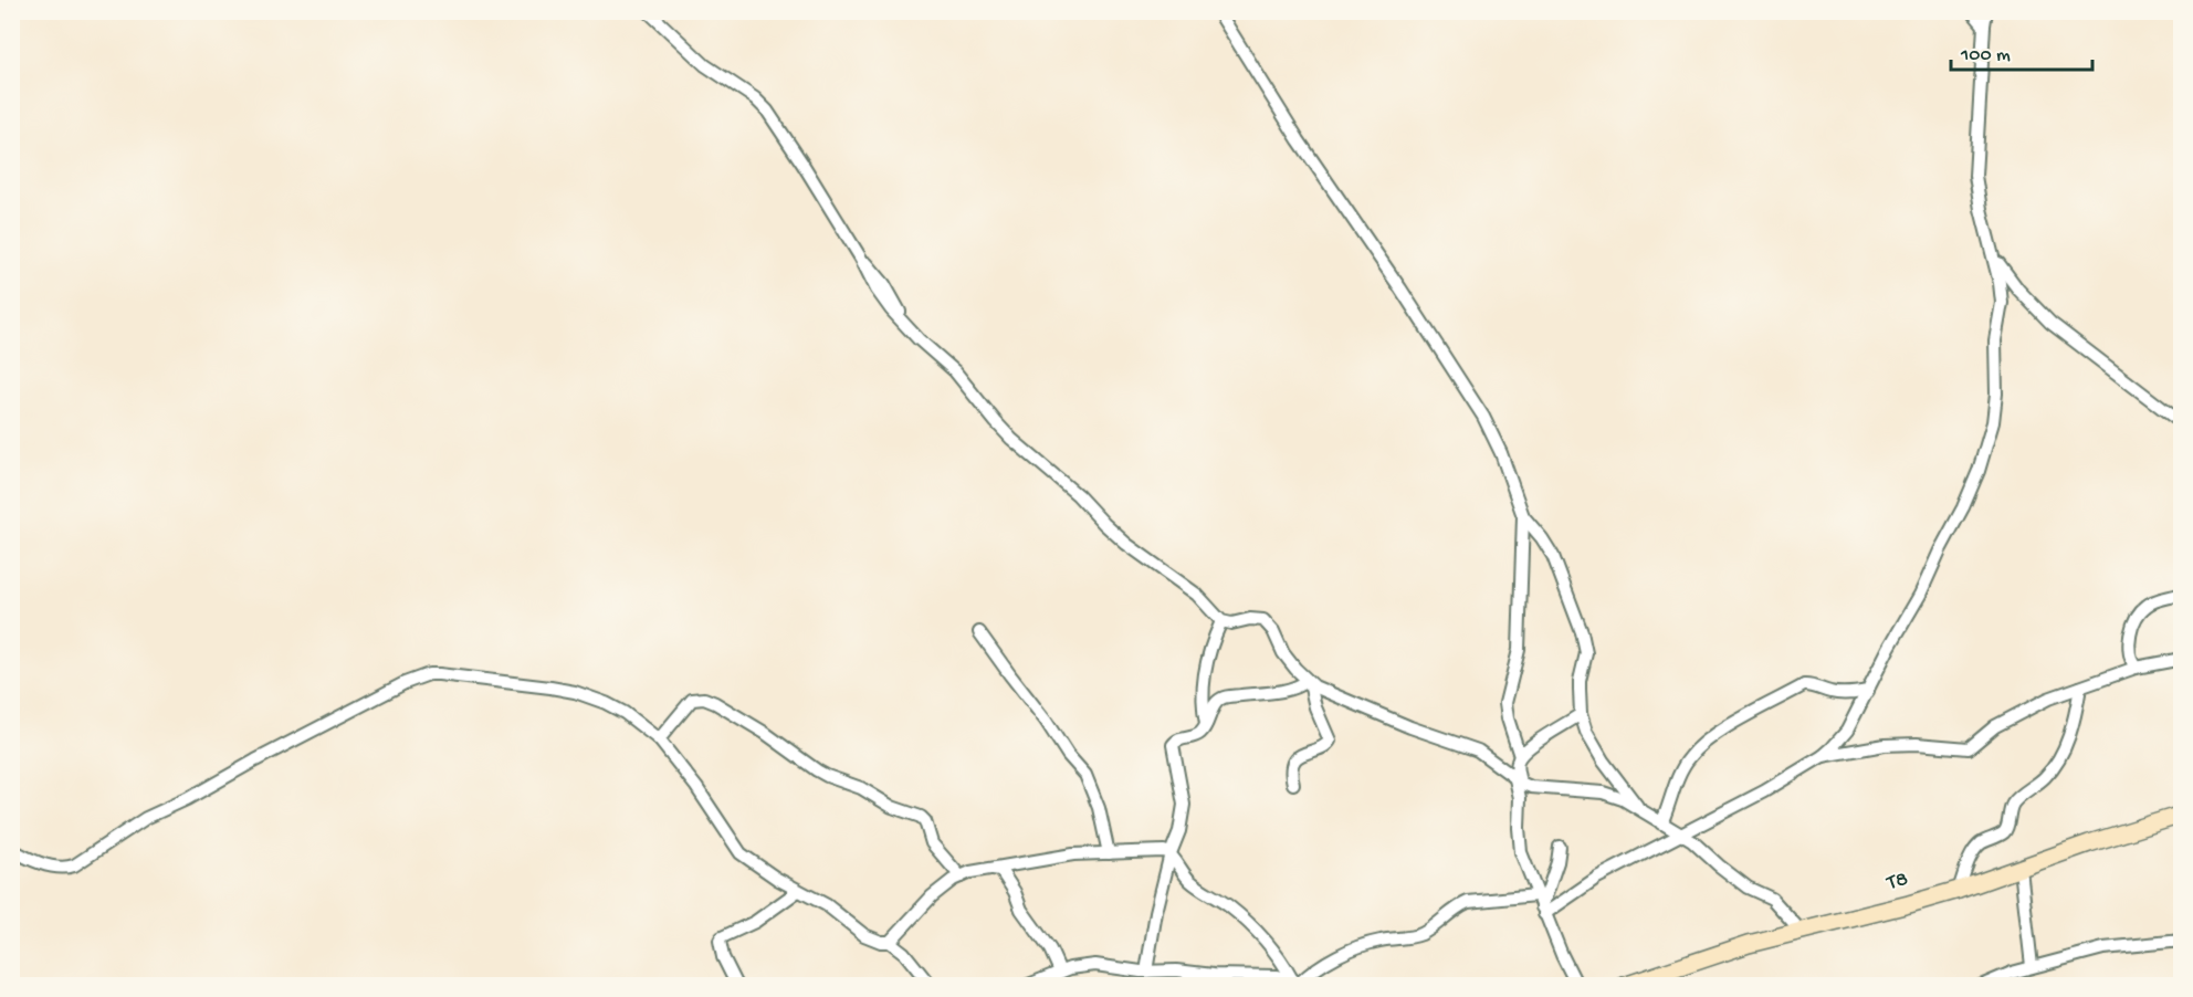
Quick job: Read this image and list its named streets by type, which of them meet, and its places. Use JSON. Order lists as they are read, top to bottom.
{
  "streets": {
    "street": ["T8"]
  },
  "scale_bar": "100 m"
}
